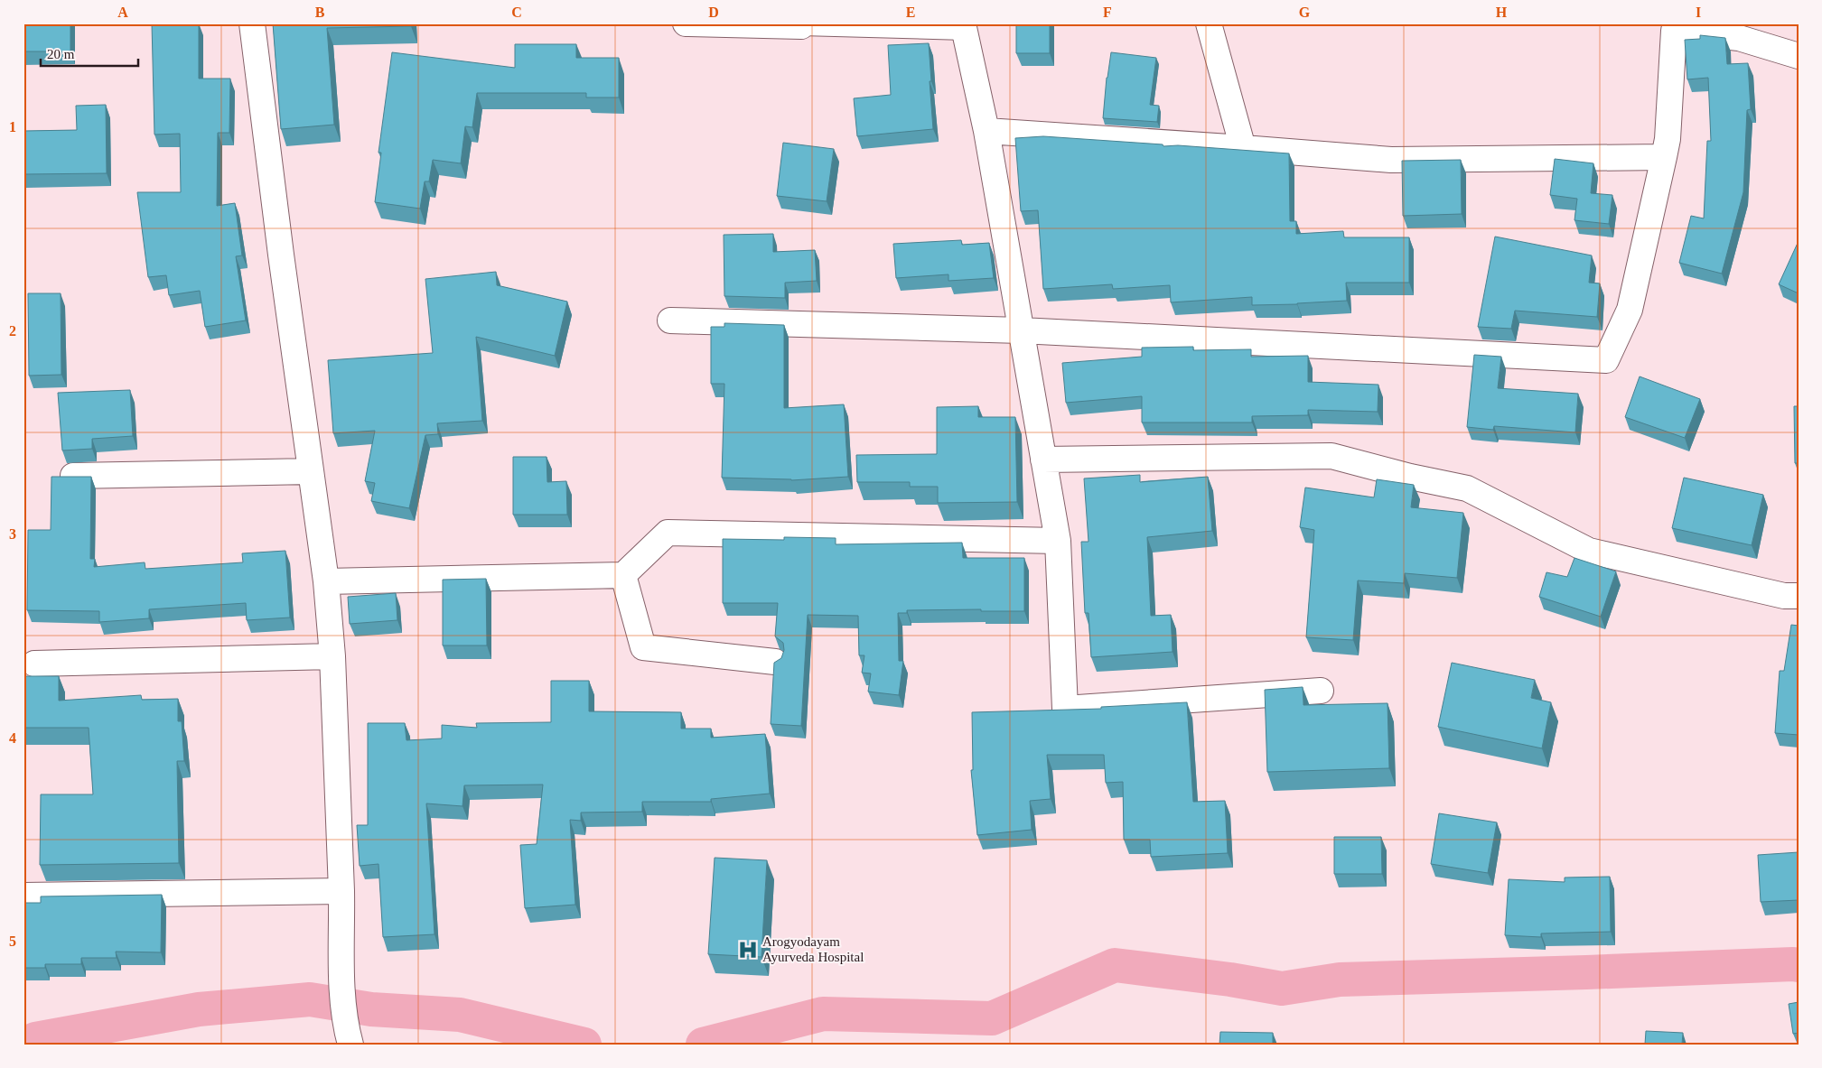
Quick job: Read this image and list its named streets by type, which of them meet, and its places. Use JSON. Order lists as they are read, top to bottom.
{
  "places": {
    "hospital": ["Arogyodayam Ayurveda Hospital"]
  },
  "scale_bar": "20 m",
  "grid": {
    "columns": [
      "A",
      "B",
      "C",
      "D",
      "E",
      "F",
      "G",
      "H",
      "I"
    ],
    "rows": [
      "1",
      "2",
      "3",
      "4",
      "5"
    ]
  }
}
